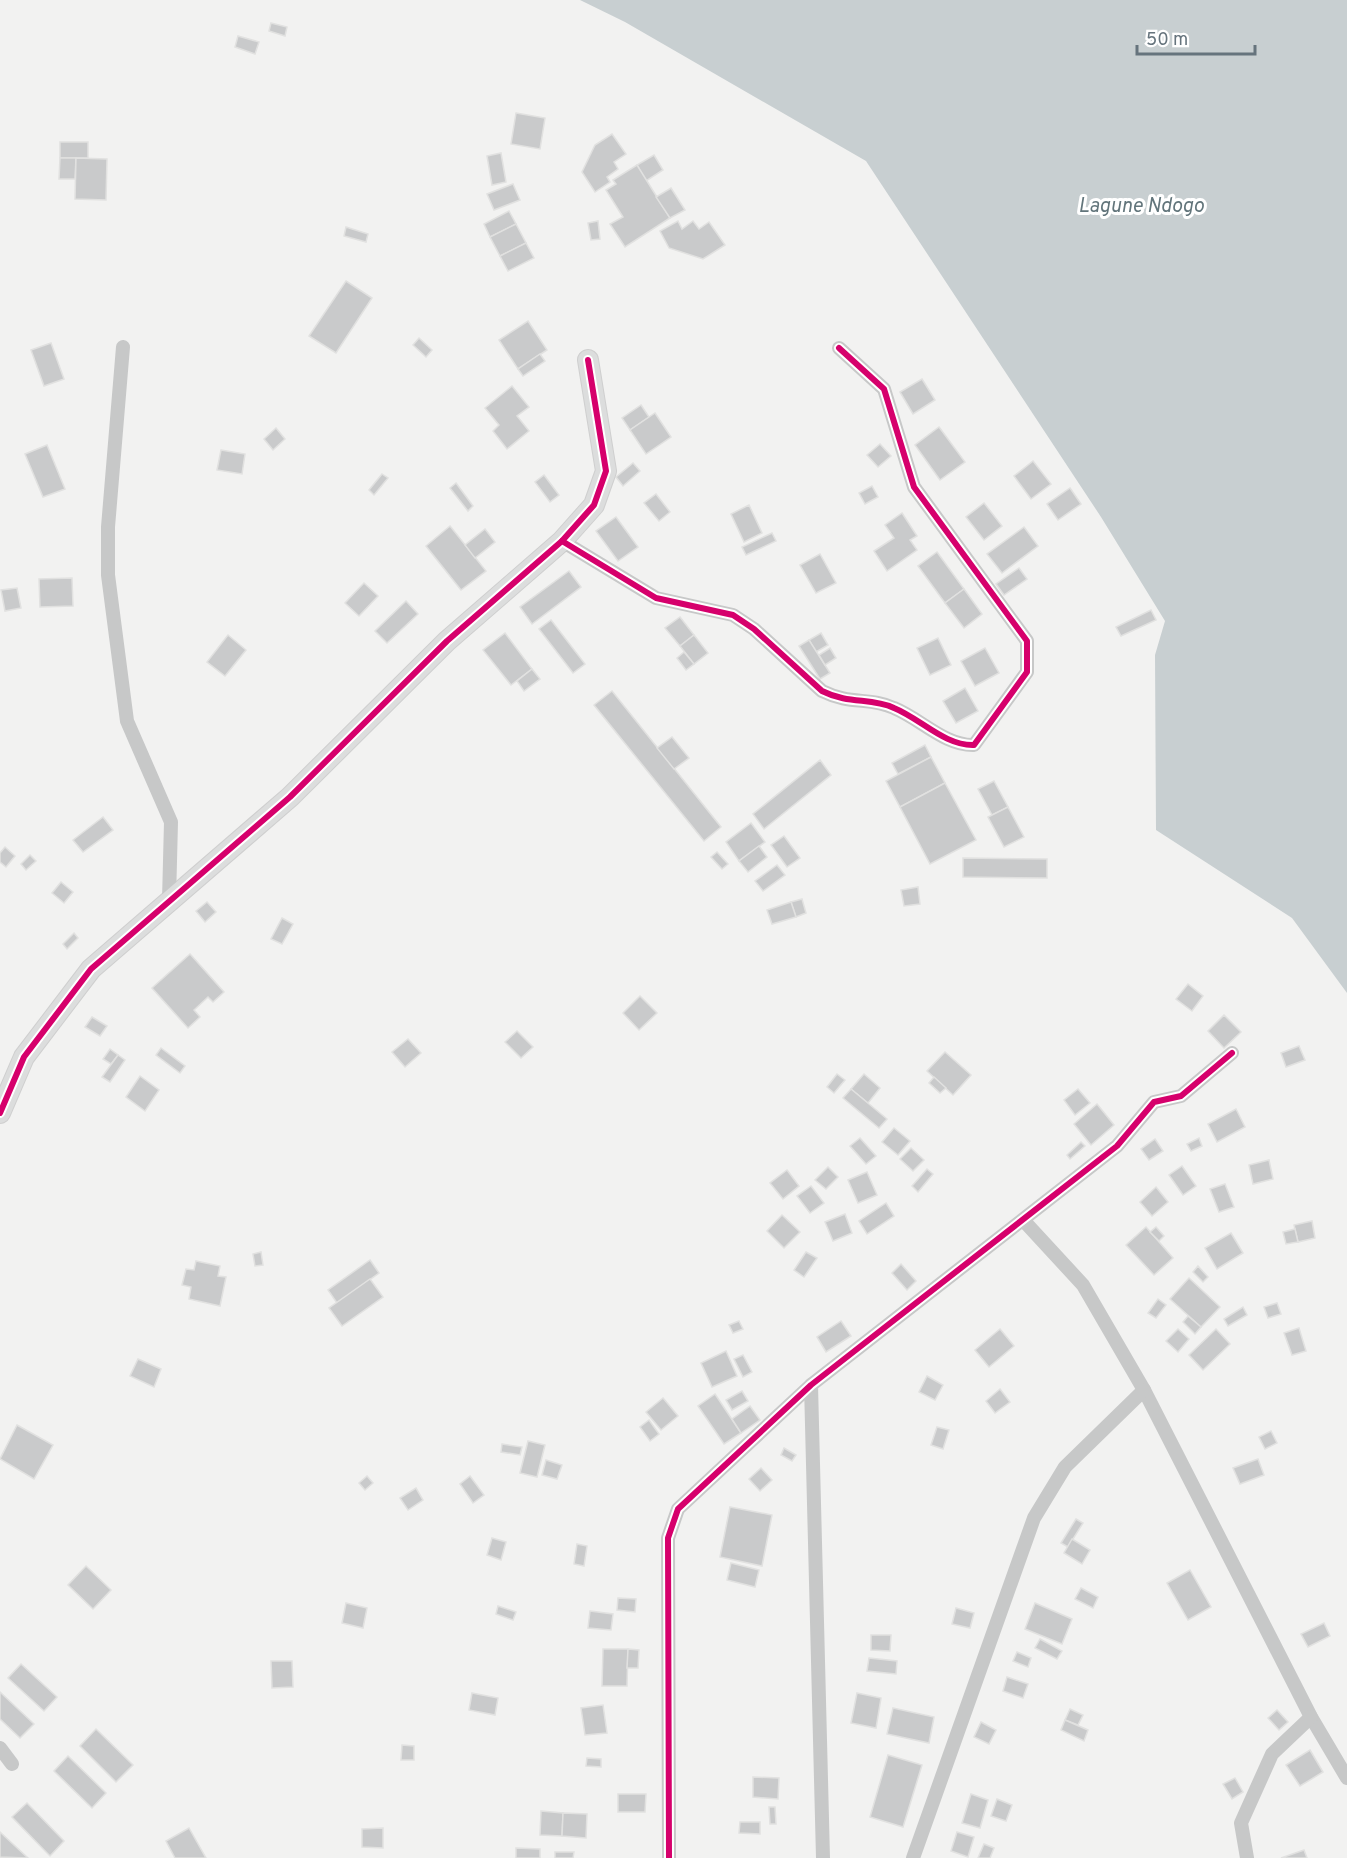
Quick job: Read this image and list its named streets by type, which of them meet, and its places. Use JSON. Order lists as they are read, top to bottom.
{
  "water": ["Lagune Ndogo"],
  "scale_bar": "50 m"
}
